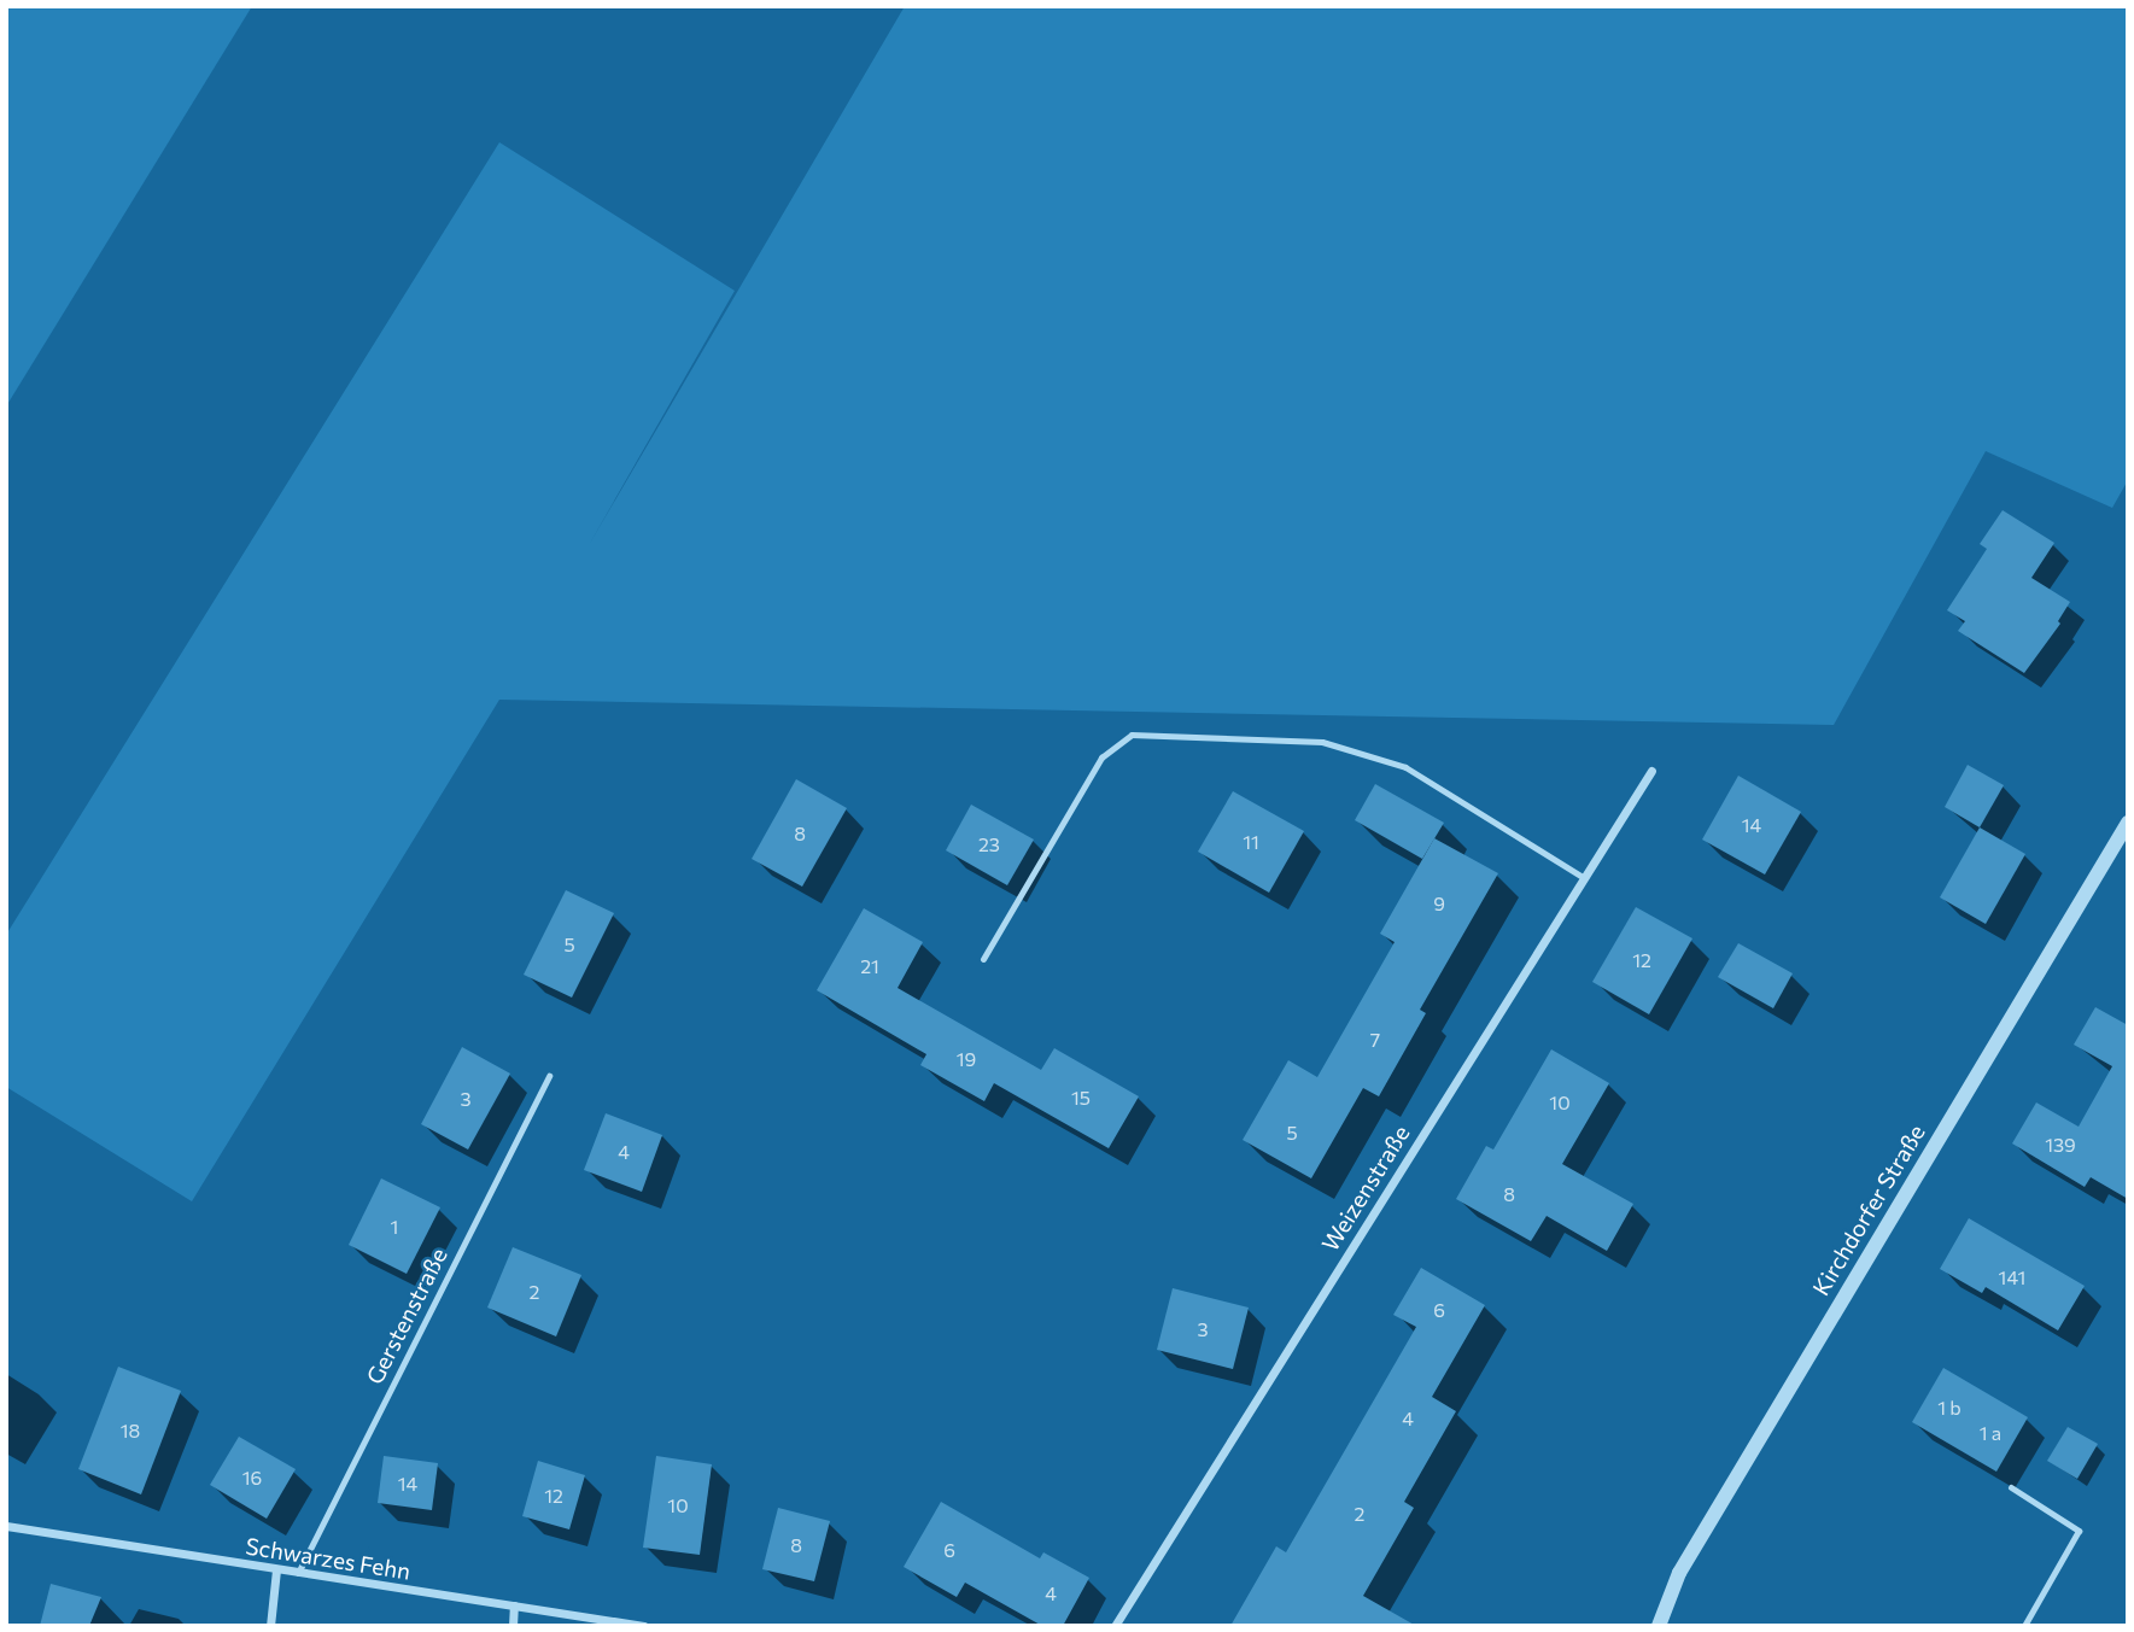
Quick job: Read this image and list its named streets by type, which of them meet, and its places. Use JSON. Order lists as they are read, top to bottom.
{
  "streets": {
    "street": ["Weizenstraße", "Kirchdorfer Straße", "Schwarzes Fehn"],
    "lane": ["Gerstenstraße"]
  },
  "crossings": [
    ["Gerstenstraße", "Schwarzes Fehn"]
  ],
  "house_numbers": [
    "14",
    "8",
    "11",
    "23",
    "9",
    "5",
    "12",
    "21",
    "7",
    "19",
    "15",
    "3",
    "10",
    "5",
    "139",
    "4",
    "8",
    "1",
    "141",
    "2",
    "6",
    "3",
    "1 b",
    "4",
    "18",
    "1 a",
    "16",
    "14",
    "12",
    "10",
    "2",
    "8",
    "6",
    "4"
  ]
}
